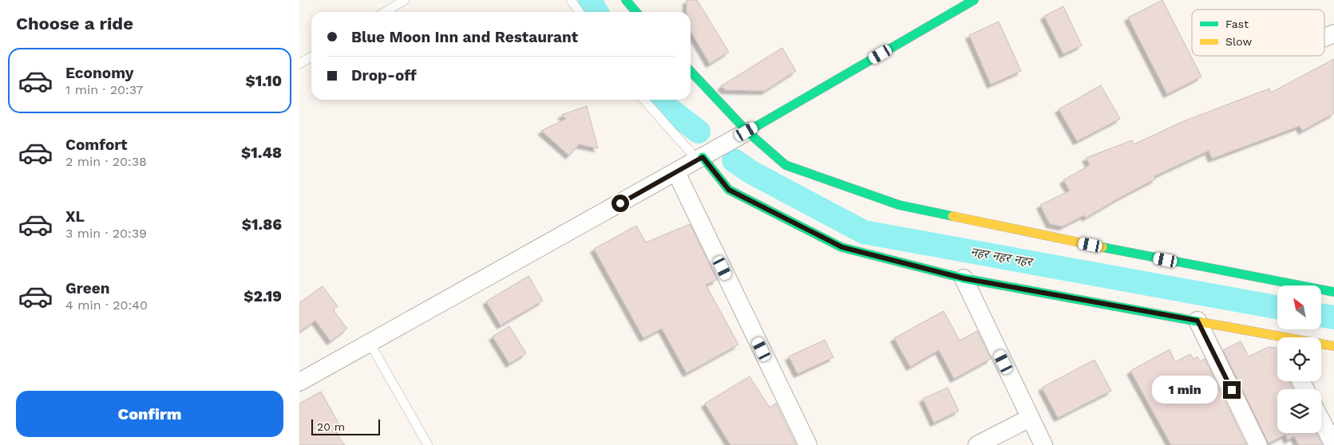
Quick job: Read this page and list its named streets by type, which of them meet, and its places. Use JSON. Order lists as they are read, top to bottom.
{
  "water": ["नहर नहर नहर"],
  "legend": ["Fast", "Slow"],
  "scale_bar": "20 m",
  "north": "top left",
  "page": {
    "heading": "Choose a ride",
    "banner": ["Blue Moon Inn and Restaurant", "Drop-off"],
    "list": [
      {
        "name": "Economy",
        "note": "1 min · 20:37",
        "value": "$1.10"
      },
      {
        "name": "Comfort",
        "note": "2 min · 20:38",
        "value": "$1.48"
      },
      {
        "name": "XL",
        "note": "3 min · 20:39",
        "value": "$1.86"
      },
      {
        "name": "Green",
        "note": "4 min · 20:40",
        "value": "$2.19"
      }
    ],
    "bubble": "1 min",
    "buttons": "Confirm",
    "scale": "20 m"
  }
}
